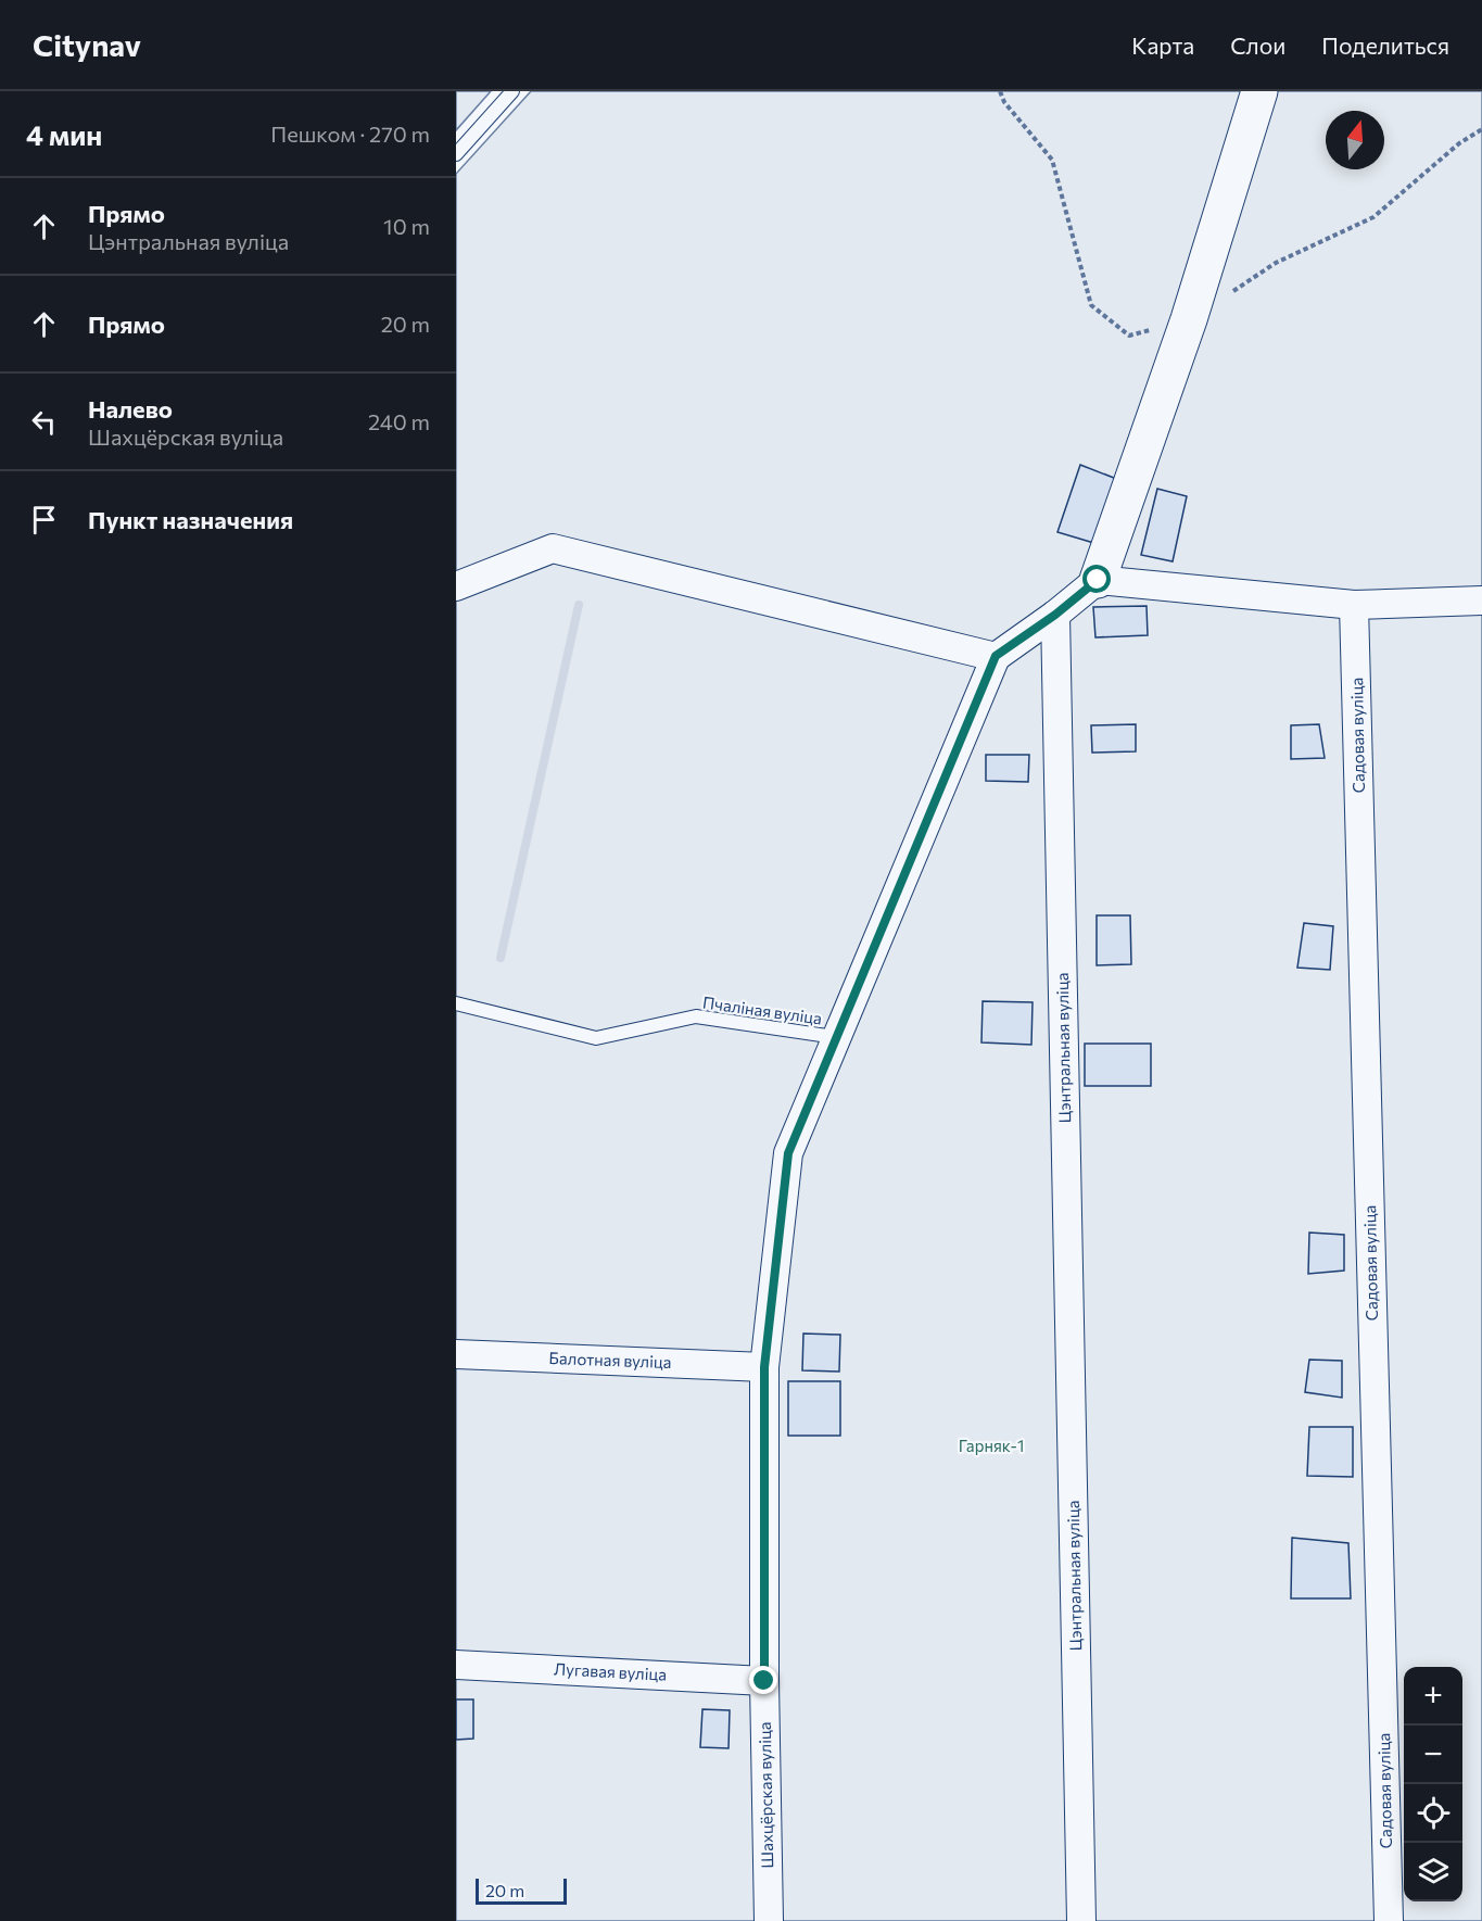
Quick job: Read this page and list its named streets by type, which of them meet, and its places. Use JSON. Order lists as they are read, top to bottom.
{
  "streets": {
    "street": [
      "Садовая вуліца",
      "Цэнтральная вуліца",
      "Балотная вуліца",
      "Лугавая вуліца",
      "Шахцёрская вуліца"
    ],
    "lane": ["Пчаліная вуліца"]
  },
  "crossings": [
    ["Пчаліная вуліца", "Шахцёрская вуліца"],
    ["Балотная вуліца", "Шахцёрская вуліца"],
    ["Лугавая вуліца", "Шахцёрская вуліца"]
  ],
  "parks": ["Гарняк-1"],
  "scale_bar": "20 m",
  "north": "top",
  "page": {
    "header": "Citynav",
    "nav": ["Карта", "Слои", "Поделиться"],
    "heading": ["4 мин", "Пешком · 270 m"],
    "list": [
      ["Прямо", "Цэнтральная вуліца", "10 m"],
      ["Прямо", "20 m"],
      ["Налево", "Шахцёрская вуліца", "240 m"],
      "Пункт назначения"
    ],
    "map_buttons": ["+", "−"],
    "scale": "20 m"
  }
}
